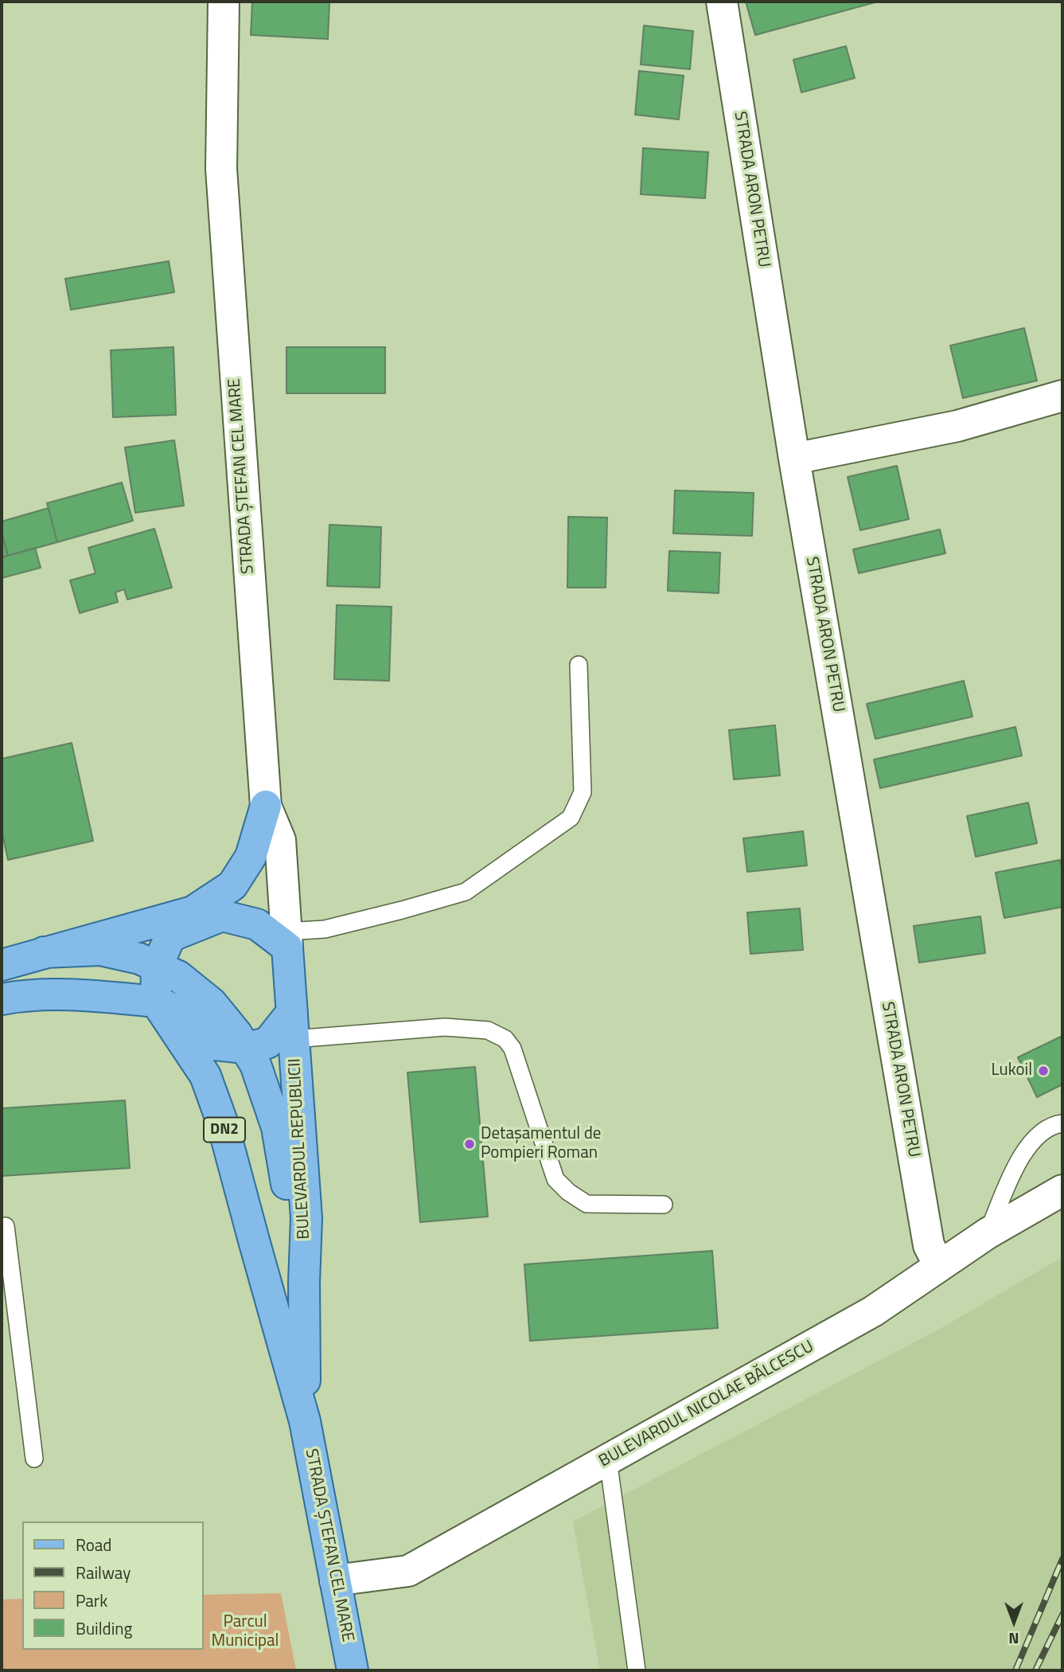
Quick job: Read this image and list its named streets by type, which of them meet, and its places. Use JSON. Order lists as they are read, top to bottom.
{
  "streets": {
    "main road": ["STRADA ȘTEFAN CEL MARE", "DN2", "BULEVARDUL REPUBLICII"],
    "street": ["STRADA ARON PETRU", "BULEVARDUL NICOLAE BĂLCESCU"]
  },
  "crossings": [
    ["STRADA ARON PETRU", "BULEVARDUL NICOLAE BĂLCESCU"],
    ["STRADA ȘTEFAN CEL MARE", "DN2"],
    ["STRADA ȘTEFAN CEL MARE", "BULEVARDUL REPUBLICII"],
    ["STRADA ȘTEFAN CEL MARE", "BULEVARDUL NICOLAE BĂLCESCU"],
    ["DN2", "BULEVARDUL REPUBLICII"]
  ],
  "parks": ["Parcul Municipal"],
  "places": ["Lukoil", "Detașamentul de Pompieri Roman"],
  "legend": [
    "Road",
    "Railway",
    "Park",
    "Building"
  ],
  "north": "bottom"
}
